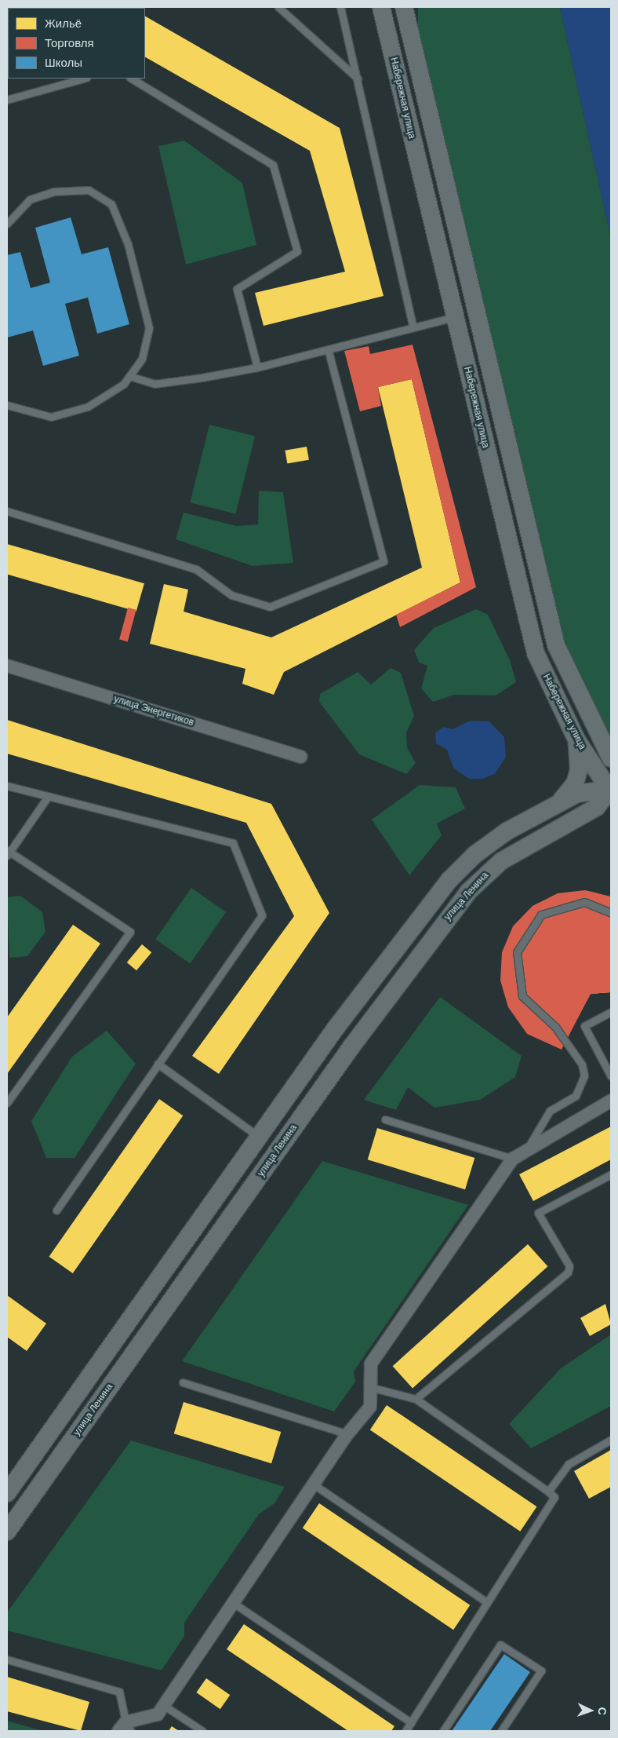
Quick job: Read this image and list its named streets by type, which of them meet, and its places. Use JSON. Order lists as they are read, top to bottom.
{
  "streets": {
    "main road": ["Набережная улица", "улица Ленина"],
    "street": ["улица Энергетиков"]
  },
  "crossings": [
    ["Набережная улица", "улица Ленина"]
  ],
  "legend": ["Жильё", "Торговля", "Школы"],
  "north": "right"
}
